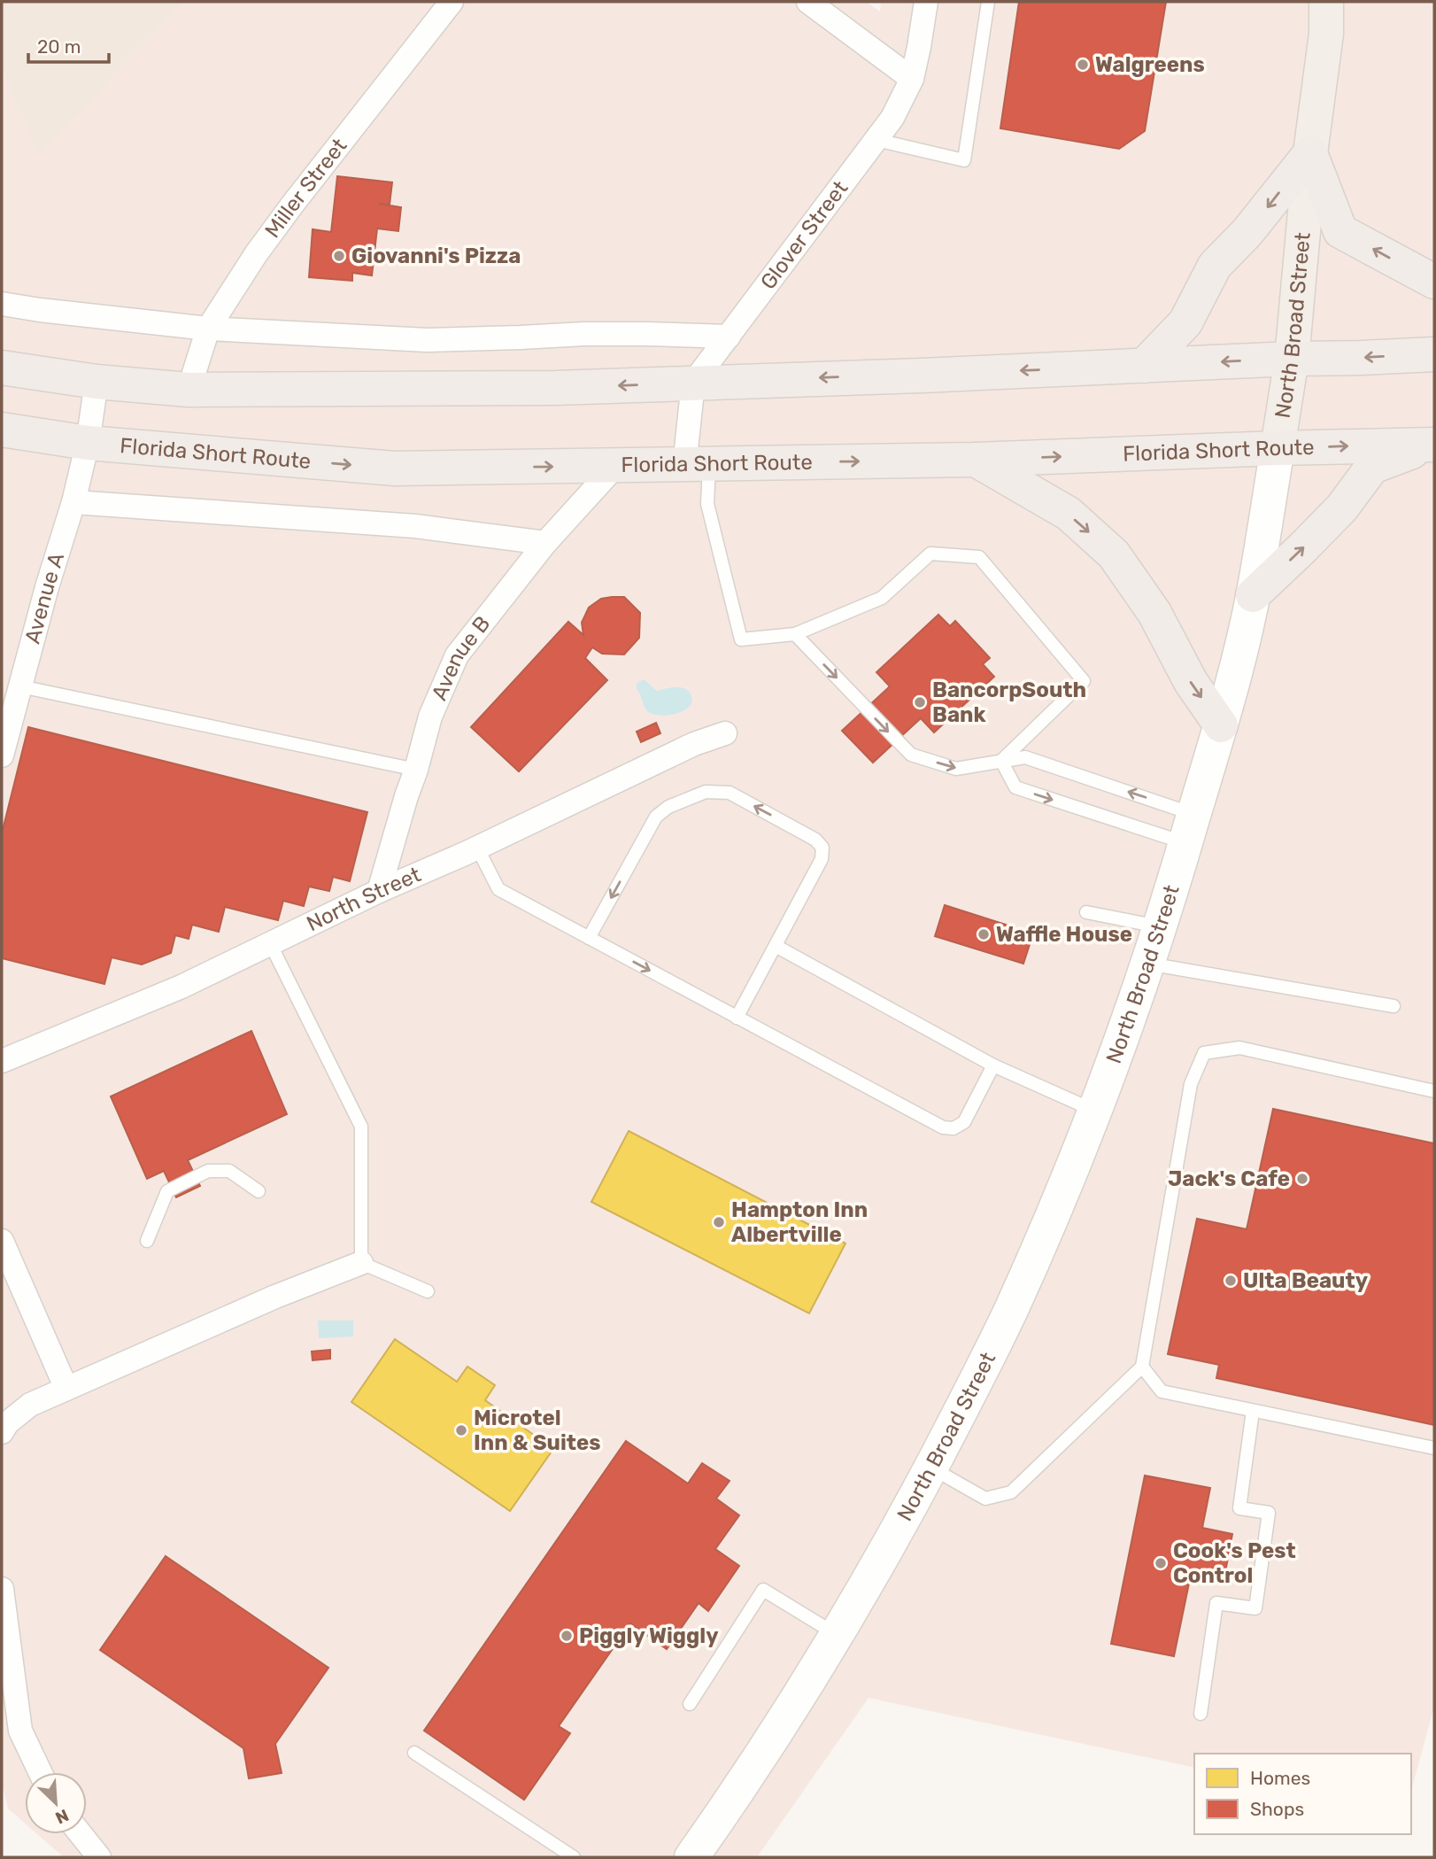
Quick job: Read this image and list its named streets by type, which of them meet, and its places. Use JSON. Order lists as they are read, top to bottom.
{
  "streets": {
    "highway": ["Florida Short Route"],
    "main road": ["North Broad Street"],
    "street": [
      "Miller Street",
      "Glover Street",
      "Avenue A",
      "Avenue B",
      "North Street"
    ]
  },
  "crossings": [
    ["North Broad Street", "Florida Short Route"],
    ["Florida Short Route", "Avenue A"],
    ["Florida Short Route", "Avenue B"],
    ["Avenue B", "North Street"]
  ],
  "places": [
    "Walgreens",
    "Giovanni's Pizza",
    "BancorpSouth Bank",
    "Waffle House",
    "Jack's Cafe",
    "Hampton Inn Albertville",
    "Ulta Beauty",
    "Microtel Inn & Suites",
    "Cook's Pest Control",
    "Piggly Wiggly"
  ],
  "legend": ["Homes", "Shops"],
  "scale_bar": "20 m",
  "north": "bottom right"
}
